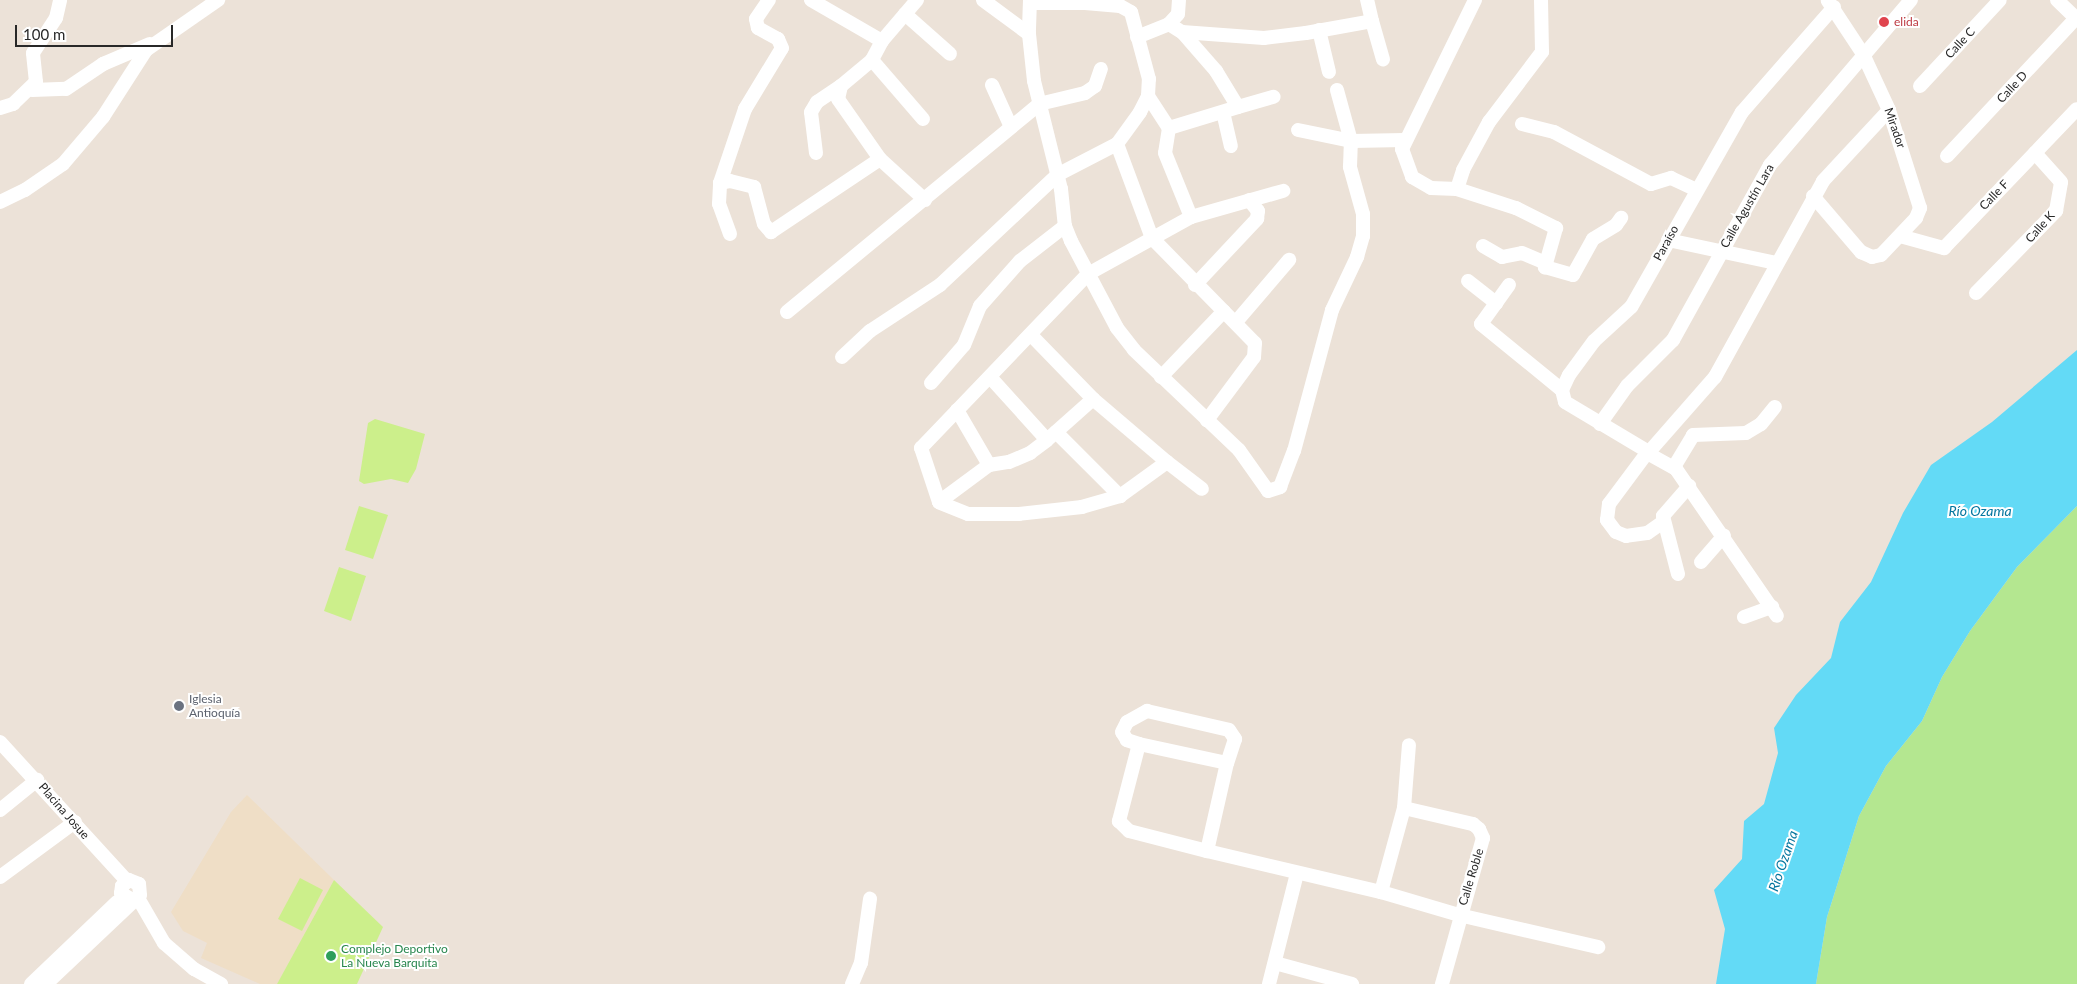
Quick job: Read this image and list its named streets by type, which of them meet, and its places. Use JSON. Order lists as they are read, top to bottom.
{
  "streets": {
    "street": [
      "Calle C",
      "Calle D",
      "Mirador",
      "Calle F",
      "Calle Agustín Lara",
      "Calle K",
      "Paraíso",
      "Placina Josue",
      "Calle Roble"
    ]
  },
  "crossings": [
    ["Mirador", "Calle F"],
    ["Mirador", "Calle Agustín Lara"],
    ["Mirador", "Paraíso"],
    ["Calle F", "Calle K"]
  ],
  "water": ["Río Ozama"],
  "places": ["elida", "Iglesia Antioquía", "Complejo Deportivo La Nueva Barquita"],
  "scale_bar": "100 m"
}
